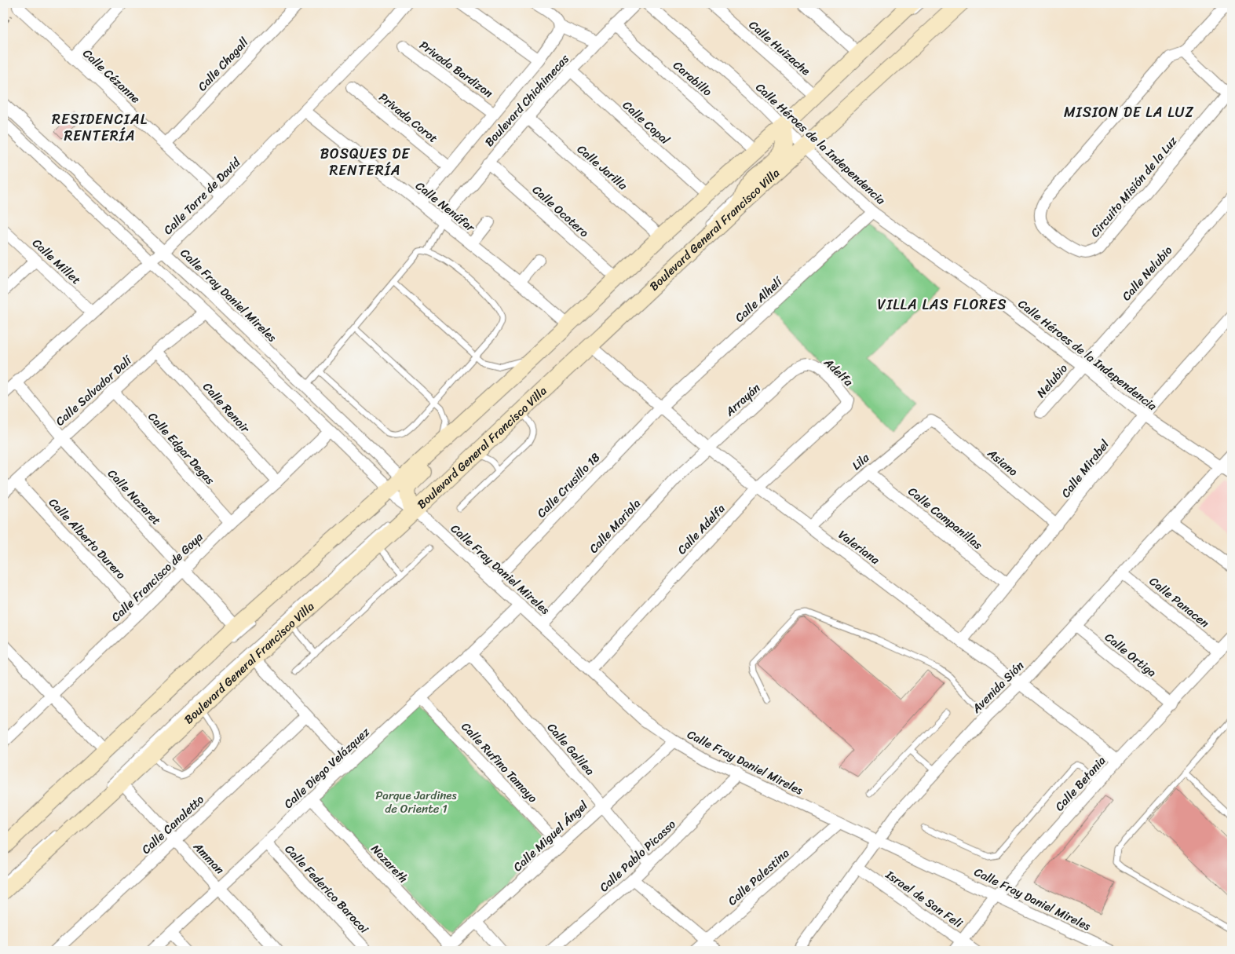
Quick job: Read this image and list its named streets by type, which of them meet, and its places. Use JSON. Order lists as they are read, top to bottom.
{
  "streets": {
    "main road": ["Boulevard General Francisco Villa"],
    "street": [
      "Calle Huizache",
      "Calle Chagall",
      "Privada Bardizon",
      "Calle Cézanne",
      "Carabillo",
      "Boulevard Chichimecas",
      "Privada Corot",
      "Calle Copal",
      "Calle Héroes de la Independencia",
      "Calle Jarilla",
      "Circuito Misión de la Luz",
      "Calle Torre de David",
      "Calle Nenúfar",
      "Calle Ocotero",
      "Calle Millet",
      "Calle Nelubio",
      "Calle Fray Daniel Mireles",
      "Calle Alhelí",
      "Adelfa",
      "Nelubio",
      "Calle Salvador Dalí",
      "Arrayán",
      "Calle Renoir",
      "Calle Edgar Degas",
      "Lila",
      "Asiano",
      "Calle Mirabel",
      "Calle Crusillo 18",
      "Calle Nazaret",
      "Calle Campanillas",
      "Calle Mariola",
      "Calle Adelfa",
      "Calle Alberto Durero",
      "Valeriana",
      "Calle Francisco de Goya",
      "Calle Panacen",
      "Calle Ortiga",
      "Avenida Sión",
      "Calle Galilea",
      "Calle Rufino Tamayo",
      "Calle Diego Velázquez",
      "Calle Betania",
      "Calle Canaletto",
      "Calle Miguel Ángel",
      "Calle Pablo Picasso",
      "Amman",
      "Nazareth",
      "Calle Palestina",
      "Calle Federico Barocoi",
      "Israel de San Feli"
    ]
  },
  "crossings": [
    ["Calle Chagall", "Calle Cézanne"],
    ["Privada Bardizon", "Boulevard Chichimecas"],
    ["Calle Cézanne", "Calle Torre de David"],
    ["Carabillo", "Boulevard Chichimecas"],
    ["Boulevard Chichimecas", "Privada Corot"],
    ["Boulevard Chichimecas", "Calle Copal"],
    ["Boulevard Chichimecas", "Calle Jarilla"],
    ["Boulevard Chichimecas", "Calle Nenúfar"],
    ["Boulevard Chichimecas", "Calle Ocotero"],
    ["Calle Héroes de la Independencia", "Boulevard General Francisco Villa"],
    ["Calle Héroes de la Independencia", "Calle Nelubio"],
    ["Calle Héroes de la Independencia", "Calle Alhelí"],
    ["Calle Héroes de la Independencia", "Nelubio"],
    ["Calle Héroes de la Independencia", "Calle Mirabel"],
    ["Calle Héroes de la Independencia", "Avenida Sión"],
    ["Calle Torre de David", "Calle Nenúfar"],
    ["Calle Torre de David", "Calle Millet"],
    ["Calle Torre de David", "Calle Fray Daniel Mireles"],
    ["Calle Torre de David", "Calle Nazaret"],
    ["Boulevard General Francisco Villa", "Calle Fray Daniel Mireles"],
    ["Boulevard General Francisco Villa", "Valeriana"],
    ["Boulevard General Francisco Villa", "Amman"],
    ["Calle Nelubio", "Nelubio"],
    ["Calle Fray Daniel Mireles", "Calle Salvador Dalí"],
    ["Calle Fray Daniel Mireles", "Calle Crusillo 18"],
    ["Calle Fray Daniel Mireles", "Calle Mariola"],
    ["Calle Fray Daniel Mireles", "Calle Adelfa"],
    ["Calle Fray Daniel Mireles", "Calle Francisco de Goya"],
    ["Calle Fray Daniel Mireles", "Avenida Sión"],
    ["Calle Fray Daniel Mireles", "Calle Diego Velázquez"],
    ["Calle Fray Daniel Mireles", "Calle Betania"],
    ["Calle Fray Daniel Mireles", "Calle Miguel Ángel"],
    ["Calle Fray Daniel Mireles", "Calle Pablo Picasso"],
    ["Calle Fray Daniel Mireles", "Calle Palestina"],
    ["Calle Alhelí", "Calle Crusillo 18"],
    ["Calle Alhelí", "Valeriana"],
    ["Adelfa", "Arrayán"],
    ["Adelfa", "Calle Adelfa"],
    ["Calle Salvador Dalí", "Calle Renoir"],
    ["Calle Salvador Dalí", "Calle Edgar Degas"],
    ["Calle Salvador Dalí", "Calle Nazaret"],
    ["Calle Salvador Dalí", "Calle Alberto Durero"],
    ["Arrayán", "Calle Mariola"],
    ["Arrayán", "Valeriana"],
    ["Calle Renoir", "Calle Francisco de Goya"],
    ["Calle Edgar Degas", "Calle Francisco de Goya"],
    ["Lila", "Asiano"],
    ["Lila", "Calle Campanillas"],
    ["Lila", "Valeriana"],
    ["Asiano", "Calle Mirabel"],
    ["Calle Mirabel", "Calle Campanillas"],
    ["Calle Mirabel", "Valeriana"],
    ["Calle Crusillo 18", "Valeriana"],
    ["Calle Nazaret", "Calle Francisco de Goya"],
    ["Calle Mariola", "Valeriana"],
    ["Calle Adelfa", "Valeriana"],
    ["Calle Alberto Durero", "Calle Francisco de Goya"],
    ["Valeriana", "Avenida Sión"],
    ["Valeriana", "Calle Betania"],
    ["Calle Panacen", "Avenida Sión"],
    ["Calle Panacen", "Calle Betania"],
    ["Calle Ortiga", "Avenida Sión"],
    ["Calle Ortiga", "Calle Betania"],
    ["Avenida Sión", "Israel de San Feli"],
    ["Calle Galilea", "Calle Diego Velázquez"],
    ["Calle Galilea", "Calle Miguel Ángel"],
    ["Calle Galilea", "Calle Pablo Picasso"],
    ["Calle Rufino Tamayo", "Calle Diego Velázquez"],
    ["Calle Rufino Tamayo", "Calle Miguel Ángel"],
    ["Calle Diego Velázquez", "Amman"],
    ["Calle Diego Velázquez", "Nazareth"],
    ["Calle Diego Velázquez", "Calle Federico Barocoi"],
    ["Calle Betania", "Israel de San Feli"],
    ["Calle Canaletto", "Amman"],
    ["Calle Miguel Ángel", "Nazareth"]
  ],
  "districts": [
    "MISION DE LA LUZ",
    "RESIDENCIAL RENTERÍA",
    "BOSQUES DE RENTERÍA",
    "VILLA LAS FLORES"
  ],
  "parks": ["Parque Jardines de Oriente 1"]
}
